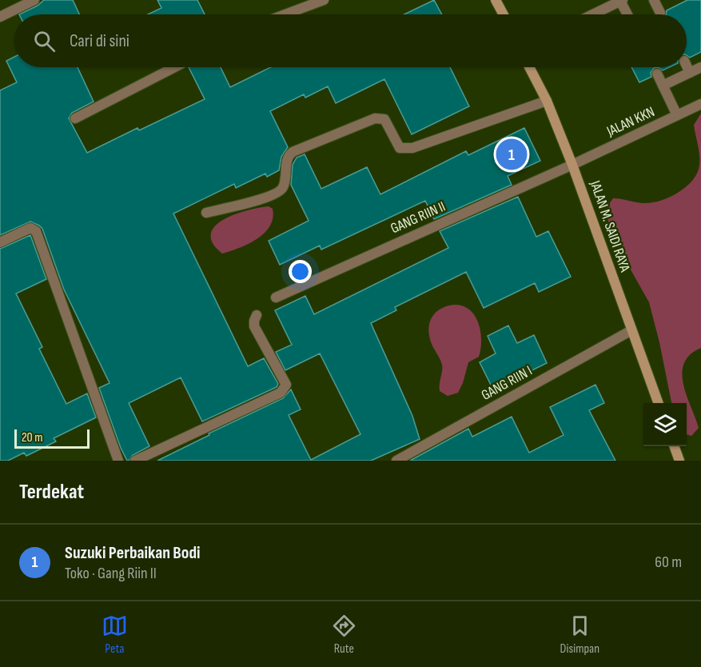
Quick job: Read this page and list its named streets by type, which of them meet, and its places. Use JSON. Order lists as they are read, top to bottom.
{
  "streets": {
    "street": [
      "JALAN KKN",
      "GANG RIIN II",
      "JALAN M. SAIDI RAYA",
      "GANG RIIN I"
    ]
  },
  "crossings": [
    ["JALAN KKN", "GANG RIIN II"],
    ["JALAN KKN", "JALAN M. SAIDI RAYA"],
    ["GANG RIIN II", "JALAN M. SAIDI RAYA"],
    ["JALAN M. SAIDI RAYA", "GANG RIIN I"]
  ],
  "scale_bar": "20 m",
  "page": {
    "search": "Cari di sini",
    "pins": "1",
    "scale": "20 m",
    "heading": "Terdekat",
    "list": [
      {
        "mark": "1",
        "name": "Suzuki Perbaikan Bodi",
        "note": "Toko · Gang Riin II",
        "value": "60 m"
      }
    ],
    "nav": ["Peta", "Rute", "Disimpan"]
  }
}
